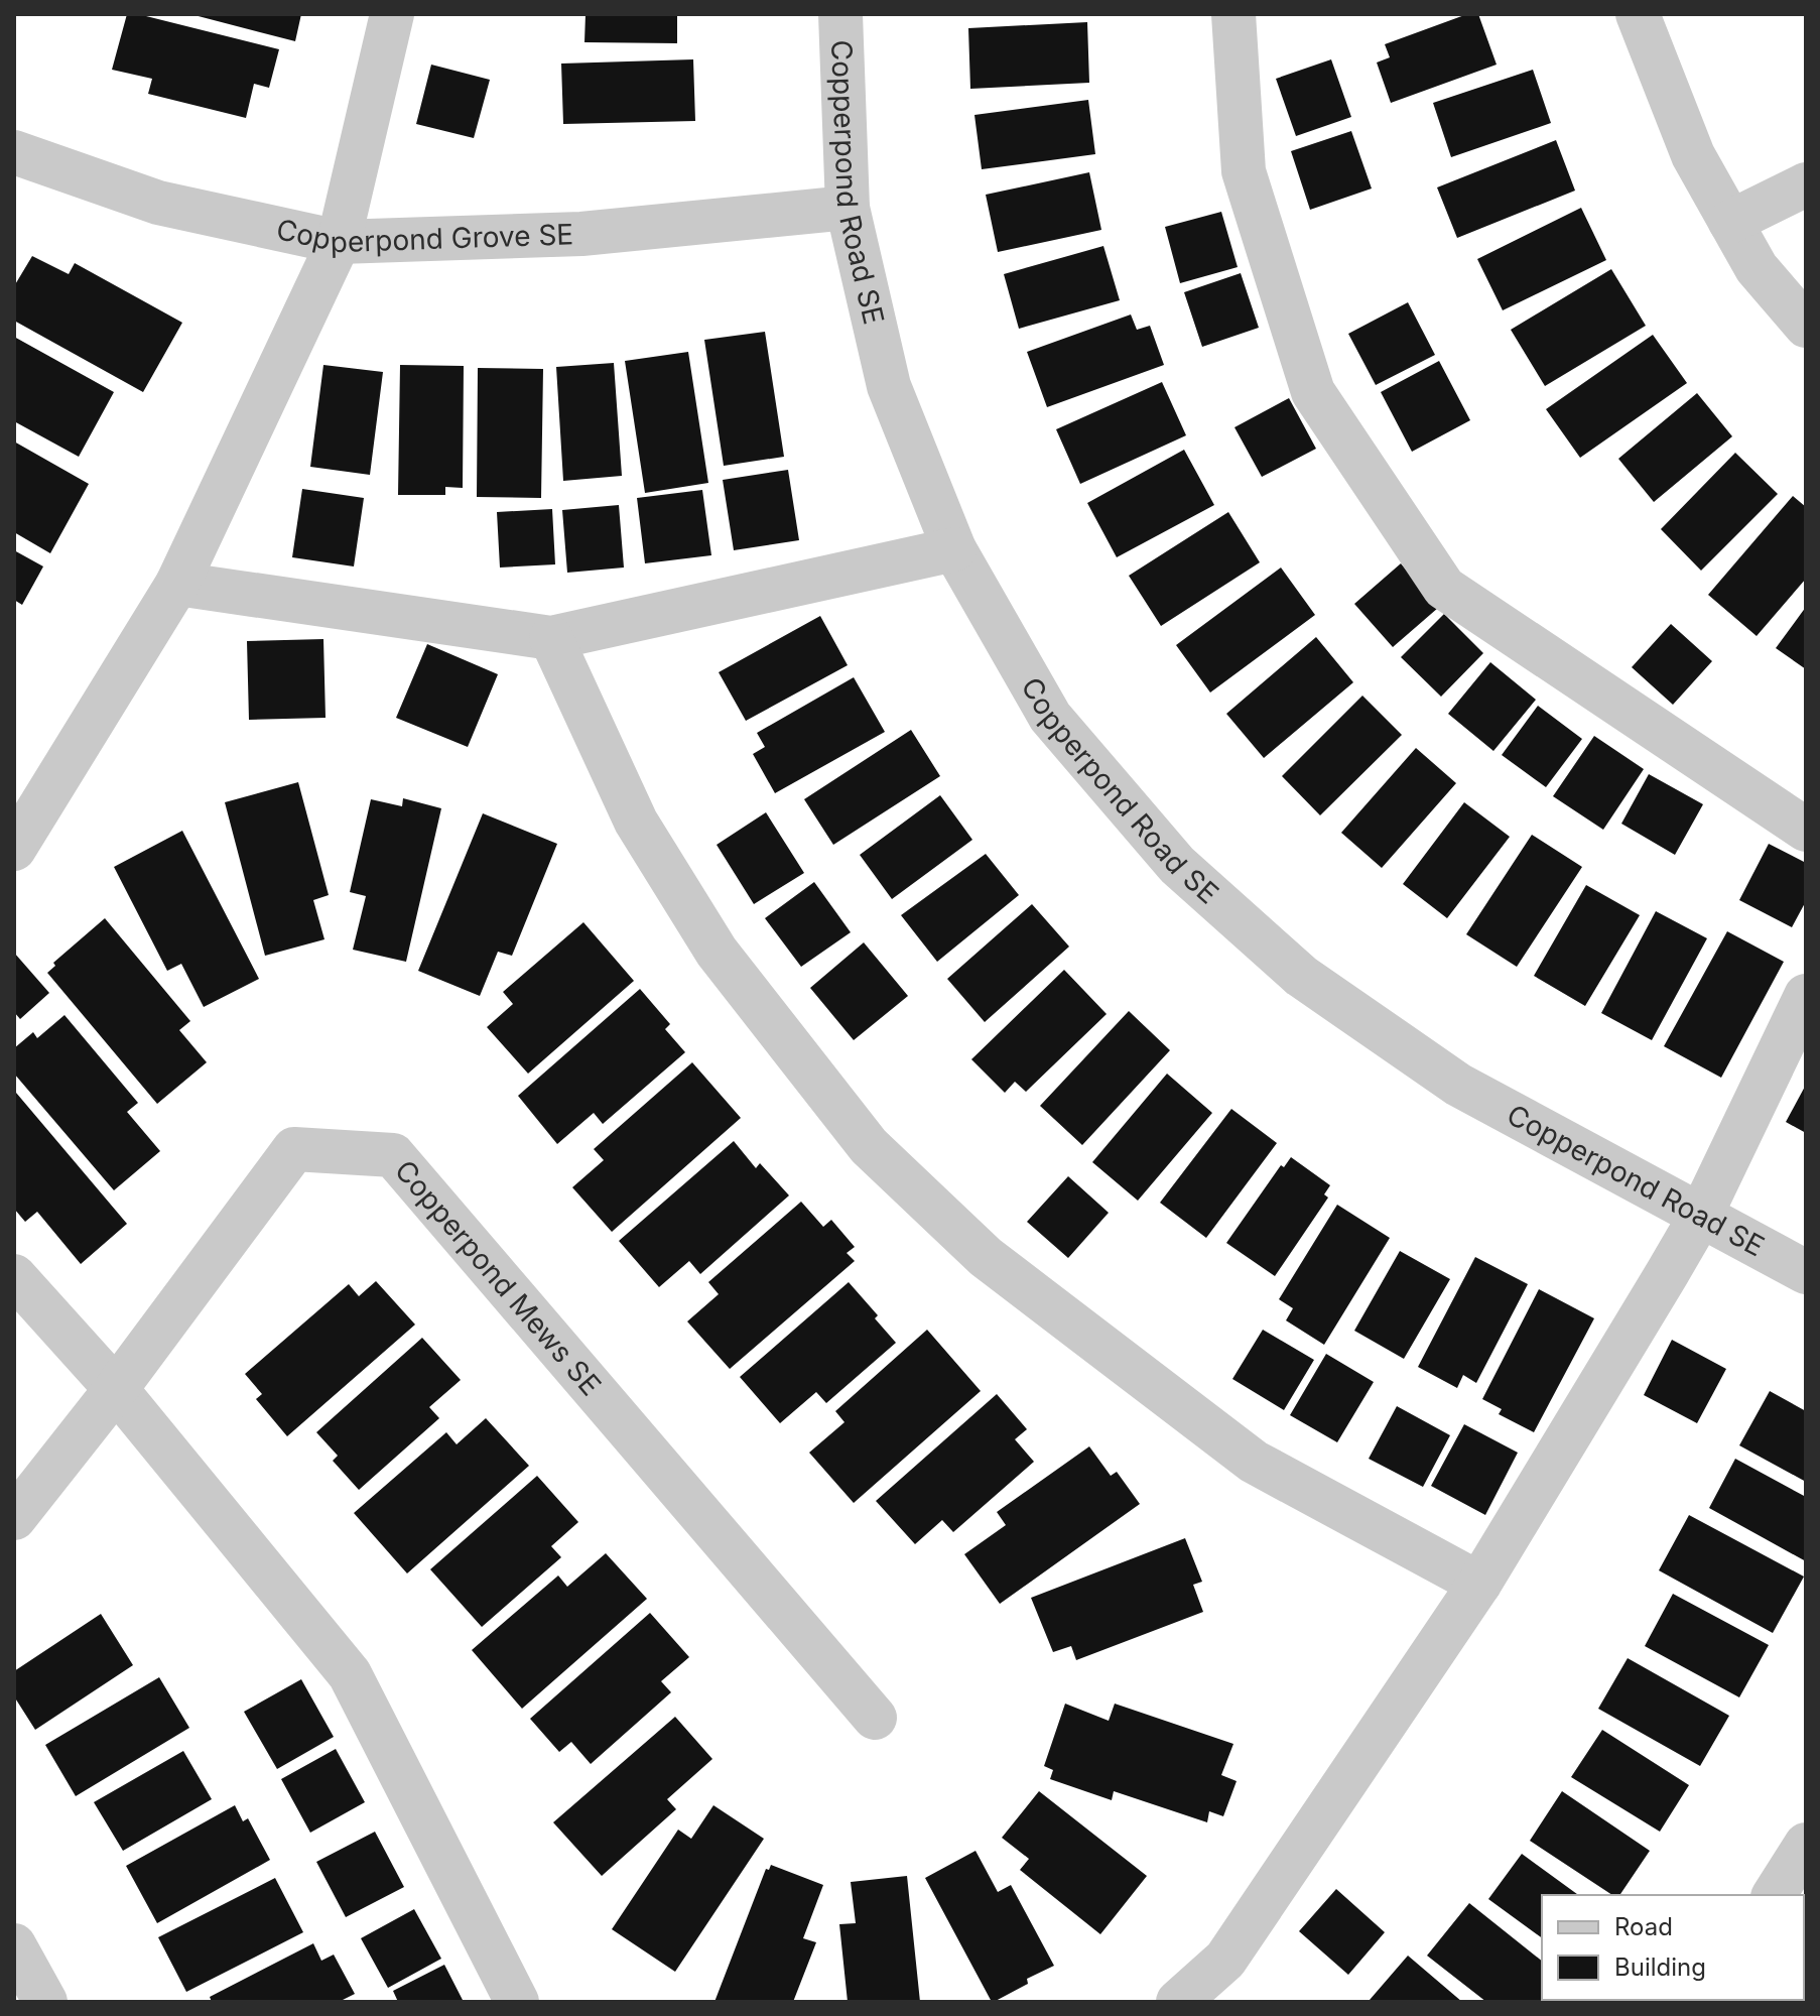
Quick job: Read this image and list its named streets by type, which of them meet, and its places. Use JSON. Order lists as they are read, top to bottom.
{
  "streets": {
    "street": ["Copperpond Road SE", "Copperpond Grove SE", "Copperpond Mews SE"]
  },
  "crossings": [
    ["Copperpond Road SE", "Copperpond Grove SE"]
  ],
  "legend": ["Road", "Building"]
}
